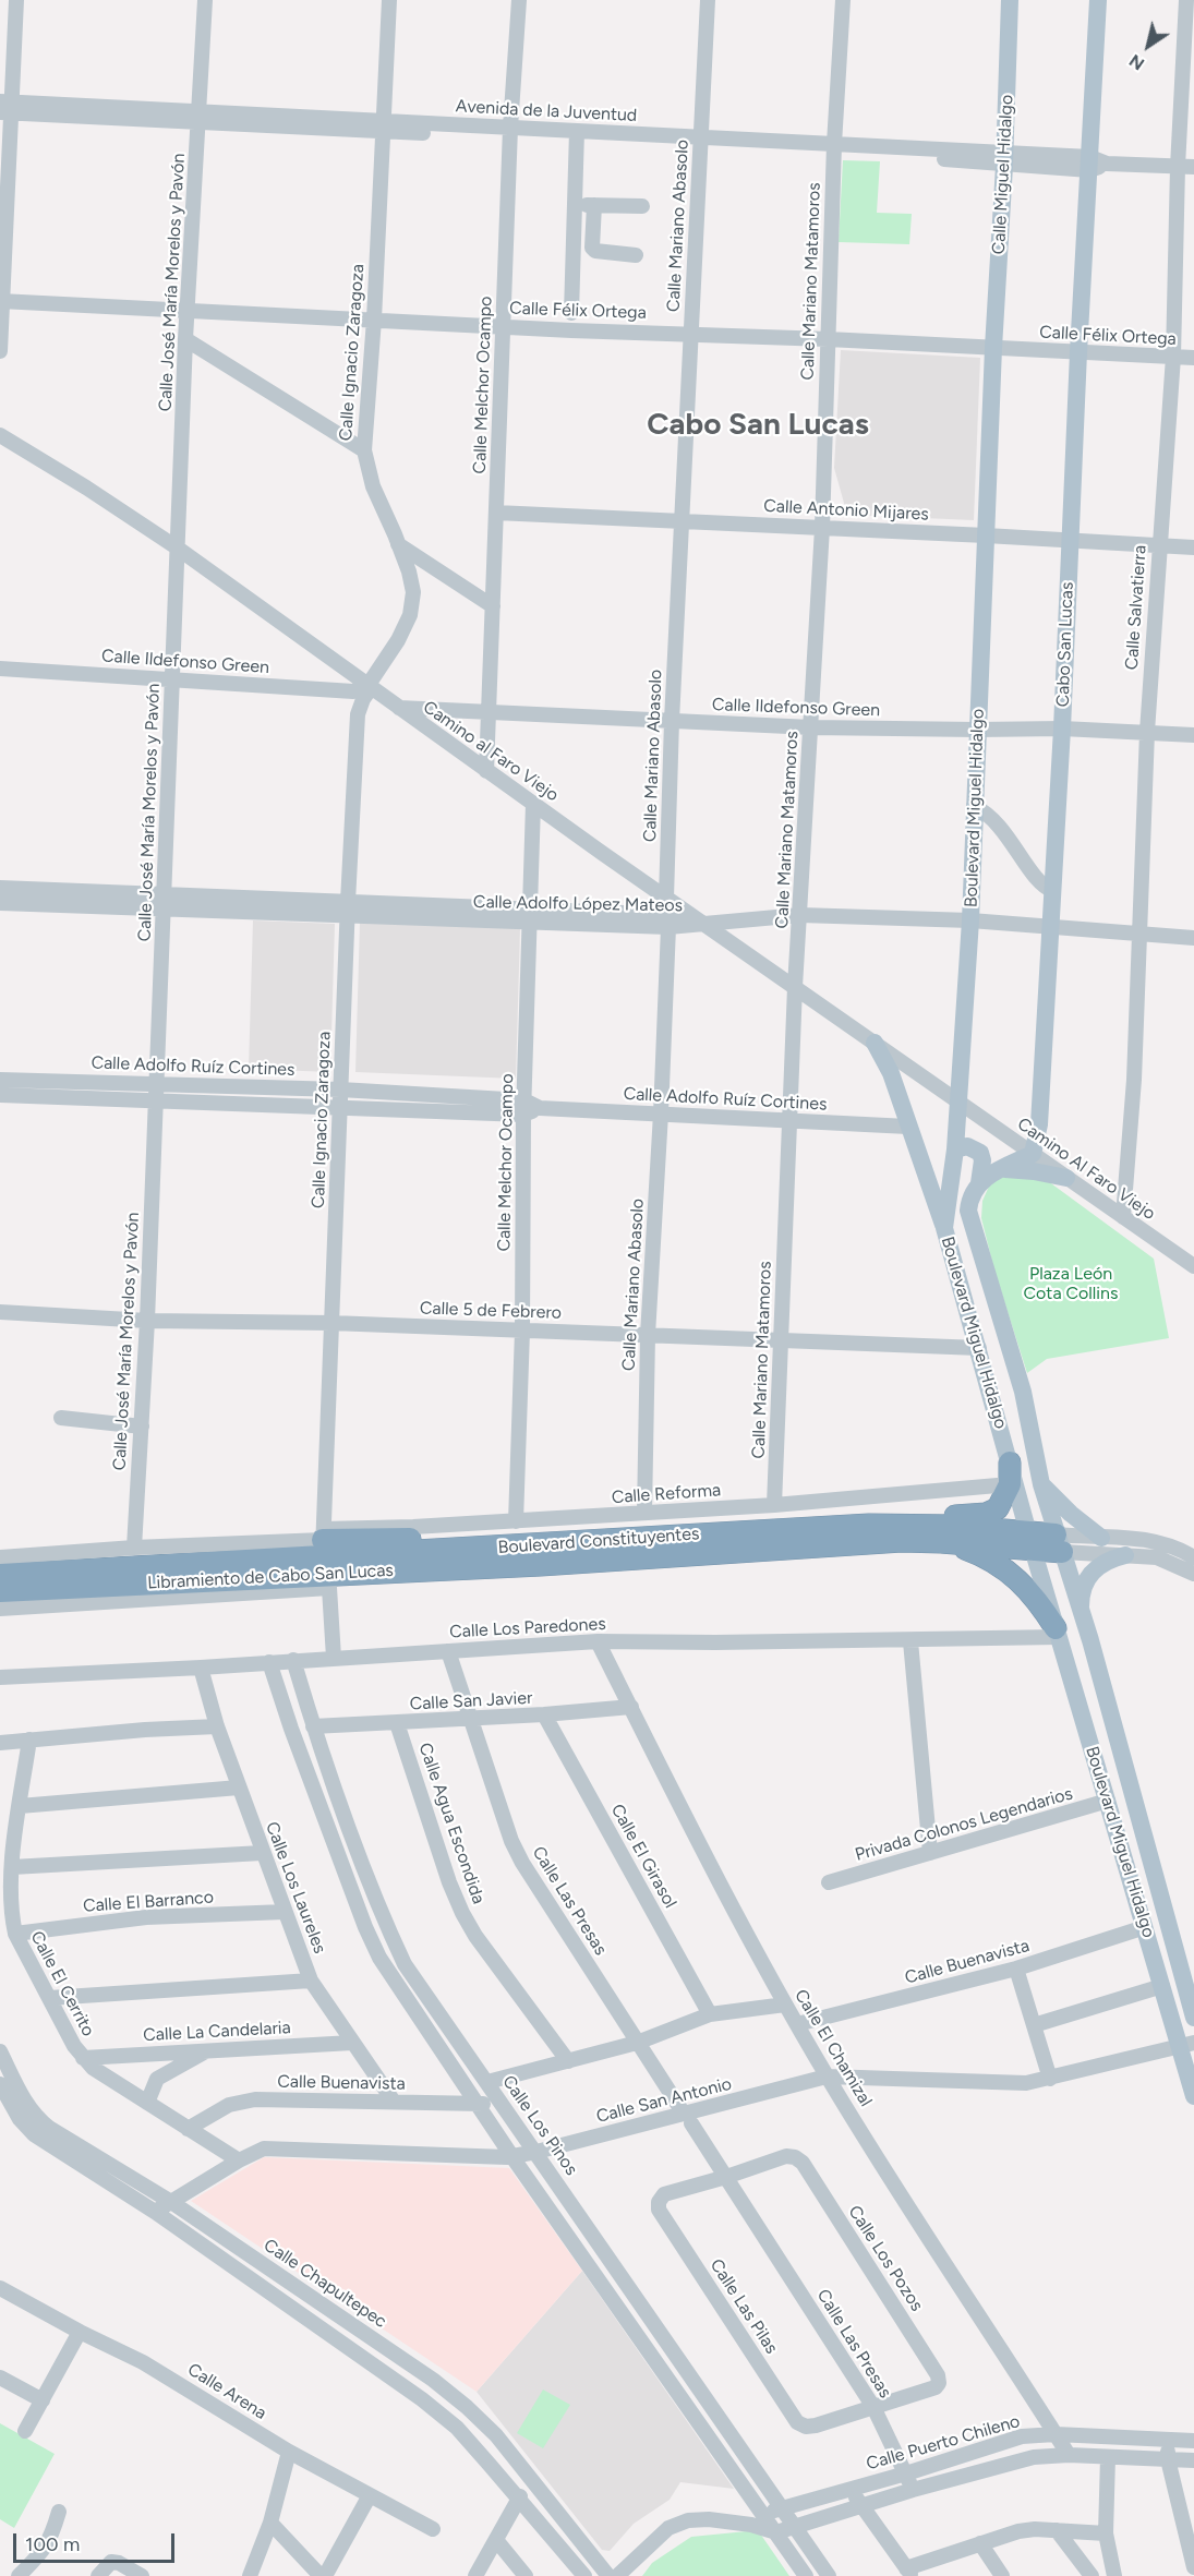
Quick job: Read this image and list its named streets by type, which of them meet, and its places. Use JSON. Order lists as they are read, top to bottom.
{
  "streets": {
    "highway": ["Boulevard Constituyentes", "Libramiento de Cabo San Lucas"],
    "main road": ["Calle Miguel Hidalgo", "Cabo San Lucas", "Boulevard Miguel Hidalgo"],
    "street": [
      "Avenida de la Juventud",
      "Calle Mariano Abasolo",
      "Calle Mariano Matamoros",
      "Calle José María Morelos y Pavón",
      "Calle Félix Ortega",
      "Calle Ignacio Zaragoza",
      "Calle Melchor Ocampo",
      "Calle Antonio Mijares",
      "Calle Salvatierra",
      "Calle Ildefonso Green",
      "Camino al Faro Viejo",
      "Calle Adolfo López Mateos",
      "Calle Adolfo Ruíz Cortines",
      "Camino Al Faro Viejo",
      "Calle 5 de Febrero",
      "Calle Reforma",
      "Calle Los Paredones",
      "Calle San Javier",
      "Calle Agua Escondida",
      "Privada Colonos Legendarios",
      "Calle El Girasol",
      "Calle Los Laureles",
      "Calle Las Presas",
      "Calle El Barranco",
      "Calle Buenavista",
      "Calle El Cerrito",
      "Calle La Candelaria",
      "Calle El Chamizal",
      "Calle San Antonio",
      "Calle Los Pinos",
      "Calle Los Pozos",
      "Calle Chapultepec",
      "Calle Las Pilas",
      "Calle Arena",
      "Calle Puerto Chileno"
    ]
  },
  "crossings": [
    ["Avenida de la Juventud", "Calle Miguel Hidalgo"],
    ["Avenida de la Juventud", "Calle Mariano Abasolo"],
    ["Avenida de la Juventud", "Calle Mariano Matamoros"],
    ["Avenida de la Juventud", "Calle José María Morelos y Pavón"],
    ["Avenida de la Juventud", "Calle Ignacio Zaragoza"],
    ["Avenida de la Juventud", "Calle Melchor Ocampo"],
    ["Avenida de la Juventud", "Calle Salvatierra"],
    ["Avenida de la Juventud", "Cabo San Lucas"],
    ["Calle Miguel Hidalgo", "Calle Félix Ortega"],
    ["Calle Miguel Hidalgo", "Boulevard Miguel Hidalgo"],
    ["Calle Mariano Abasolo", "Calle Félix Ortega"],
    ["Calle Mariano Abasolo", "Calle Antonio Mijares"],
    ["Calle Mariano Abasolo", "Calle Ildefonso Green"],
    ["Calle Mariano Abasolo", "Camino al Faro Viejo"],
    ["Calle Mariano Abasolo", "Calle Adolfo López Mateos"],
    ["Calle Mariano Abasolo", "Calle Adolfo Ruíz Cortines"],
    ["Calle Mariano Abasolo", "Calle 5 de Febrero"],
    ["Calle Mariano Abasolo", "Calle Reforma"],
    ["Calle Mariano Matamoros", "Calle Félix Ortega"],
    ["Calle Mariano Matamoros", "Calle Antonio Mijares"],
    ["Calle Mariano Matamoros", "Calle Ildefonso Green"],
    ["Calle Mariano Matamoros", "Camino al Faro Viejo"],
    ["Calle Mariano Matamoros", "Calle Adolfo López Mateos"],
    ["Calle Mariano Matamoros", "Calle Adolfo Ruíz Cortines"],
    ["Calle Mariano Matamoros", "Calle 5 de Febrero"],
    ["Calle Mariano Matamoros", "Calle Reforma"],
    ["Calle José María Morelos y Pavón", "Calle Félix Ortega"],
    ["Calle José María Morelos y Pavón", "Calle Ildefonso Green"],
    ["Calle José María Morelos y Pavón", "Camino al Faro Viejo"],
    ["Calle José María Morelos y Pavón", "Calle Adolfo López Mateos"],
    ["Calle José María Morelos y Pavón", "Calle Adolfo Ruíz Cortines"],
    ["Calle José María Morelos y Pavón", "Calle 5 de Febrero"],
    ["Calle José María Morelos y Pavón", "Boulevard Constituyentes"],
    ["Calle Félix Ortega", "Calle Ignacio Zaragoza"],
    ["Calle Félix Ortega", "Calle Melchor Ocampo"],
    ["Calle Félix Ortega", "Calle Salvatierra"],
    ["Calle Félix Ortega", "Cabo San Lucas"],
    ["Calle Félix Ortega", "Boulevard Miguel Hidalgo"],
    ["Calle Ignacio Zaragoza", "Calle Ildefonso Green"],
    ["Calle Ignacio Zaragoza", "Camino al Faro Viejo"],
    ["Calle Ignacio Zaragoza", "Calle Adolfo López Mateos"],
    ["Calle Ignacio Zaragoza", "Calle Adolfo Ruíz Cortines"],
    ["Calle Ignacio Zaragoza", "Calle 5 de Febrero"],
    ["Calle Ignacio Zaragoza", "Calle Reforma"],
    ["Calle Ignacio Zaragoza", "Boulevard Constituyentes"],
    ["Calle Melchor Ocampo", "Calle Antonio Mijares"],
    ["Calle Melchor Ocampo", "Calle Ildefonso Green"],
    ["Calle Melchor Ocampo", "Camino al Faro Viejo"],
    ["Calle Melchor Ocampo", "Calle Adolfo López Mateos"],
    ["Calle Melchor Ocampo", "Calle Adolfo Ruíz Cortines"],
    ["Calle Melchor Ocampo", "Calle 5 de Febrero"],
    ["Calle Melchor Ocampo", "Calle Reforma"],
    ["Calle Antonio Mijares", "Calle Salvatierra"],
    ["Calle Antonio Mijares", "Cabo San Lucas"],
    ["Calle Antonio Mijares", "Boulevard Miguel Hidalgo"],
    ["Calle Salvatierra", "Calle Ildefonso Green"],
    ["Calle Salvatierra", "Calle Adolfo López Mateos"],
    ["Calle Salvatierra", "Camino Al Faro Viejo"],
    ["Cabo San Lucas", "Calle Ildefonso Green"],
    ["Cabo San Lucas", "Calle Adolfo López Mateos"],
    ["Cabo San Lucas", "Camino Al Faro Viejo"],
    ["Calle Ildefonso Green", "Camino al Faro Viejo"],
    ["Calle Ildefonso Green", "Boulevard Miguel Hidalgo"],
    ["Camino al Faro Viejo", "Boulevard Miguel Hidalgo"],
    ["Camino al Faro Viejo", "Calle Adolfo López Mateos"],
    ["Camino al Faro Viejo", "Camino Al Faro Viejo"],
    ["Boulevard Miguel Hidalgo", "Calle Adolfo López Mateos"],
    ["Boulevard Miguel Hidalgo", "Camino Al Faro Viejo"],
    ["Boulevard Miguel Hidalgo", "Calle 5 de Febrero"],
    ["Boulevard Miguel Hidalgo", "Calle Reforma"],
    ["Boulevard Miguel Hidalgo", "Boulevard Constituyentes"],
    ["Boulevard Miguel Hidalgo", "Calle Los Paredones"],
    ["Boulevard Miguel Hidalgo", "Privada Colonos Legendarios"],
    ["Boulevard Miguel Hidalgo", "Calle Buenavista"],
    ["Boulevard Miguel Hidalgo", "Calle San Antonio"],
    ["Calle Reforma", "Boulevard Constituyentes"],
    ["Boulevard Constituyentes", "Libramiento de Cabo San Lucas"],
    ["Calle Los Paredones", "Calle Los Laureles"],
    ["Calle Los Paredones", "Calle Las Presas"],
    ["Calle Los Paredones", "Calle El Chamizal"],
    ["Calle Los Paredones", "Calle Los Pinos"],
    ["Calle San Javier", "Calle Agua Escondida"],
    ["Calle San Javier", "Calle El Girasol"],
    ["Calle San Javier", "Calle Las Presas"],
    ["Calle San Javier", "Calle El Chamizal"],
    ["Calle San Javier", "Calle Los Pinos"],
    ["Calle Los Laureles", "Calle El Barranco"],
    ["Calle Los Laureles", "Calle Buenavista"],
    ["Calle Los Laureles", "Calle La Candelaria"],
    ["Calle Las Presas", "Calle San Antonio"],
    ["Calle Las Presas", "Calle Los Pozos"],
    ["Calle Las Presas", "Calle Las Pilas"],
    ["Calle Las Presas", "Calle Puerto Chileno"],
    ["Calle El Barranco", "Calle El Cerrito"],
    ["Calle Buenavista", "Calle El Cerrito"],
    ["Calle Buenavista", "Calle El Chamizal"],
    ["Calle Buenavista", "Calle Los Pinos"],
    ["Calle El Cerrito", "Calle La Candelaria"],
    ["Calle El Cerrito", "Calle San Antonio"],
    ["Calle El Chamizal", "Calle San Antonio"],
    ["Calle El Chamizal", "Calle Puerto Chileno"],
    ["Calle San Antonio", "Calle Los Pinos"],
    ["Calle San Antonio", "Calle Chapultepec"],
    ["Calle Los Pinos", "Calle Puerto Chileno"],
    ["Calle Los Pozos", "Calle Las Pilas"]
  ],
  "districts": ["Cabo San Lucas"],
  "parks": ["Plaza León Cota Collins"],
  "scale_bar": "100 m",
  "north": "bottom left"
}
